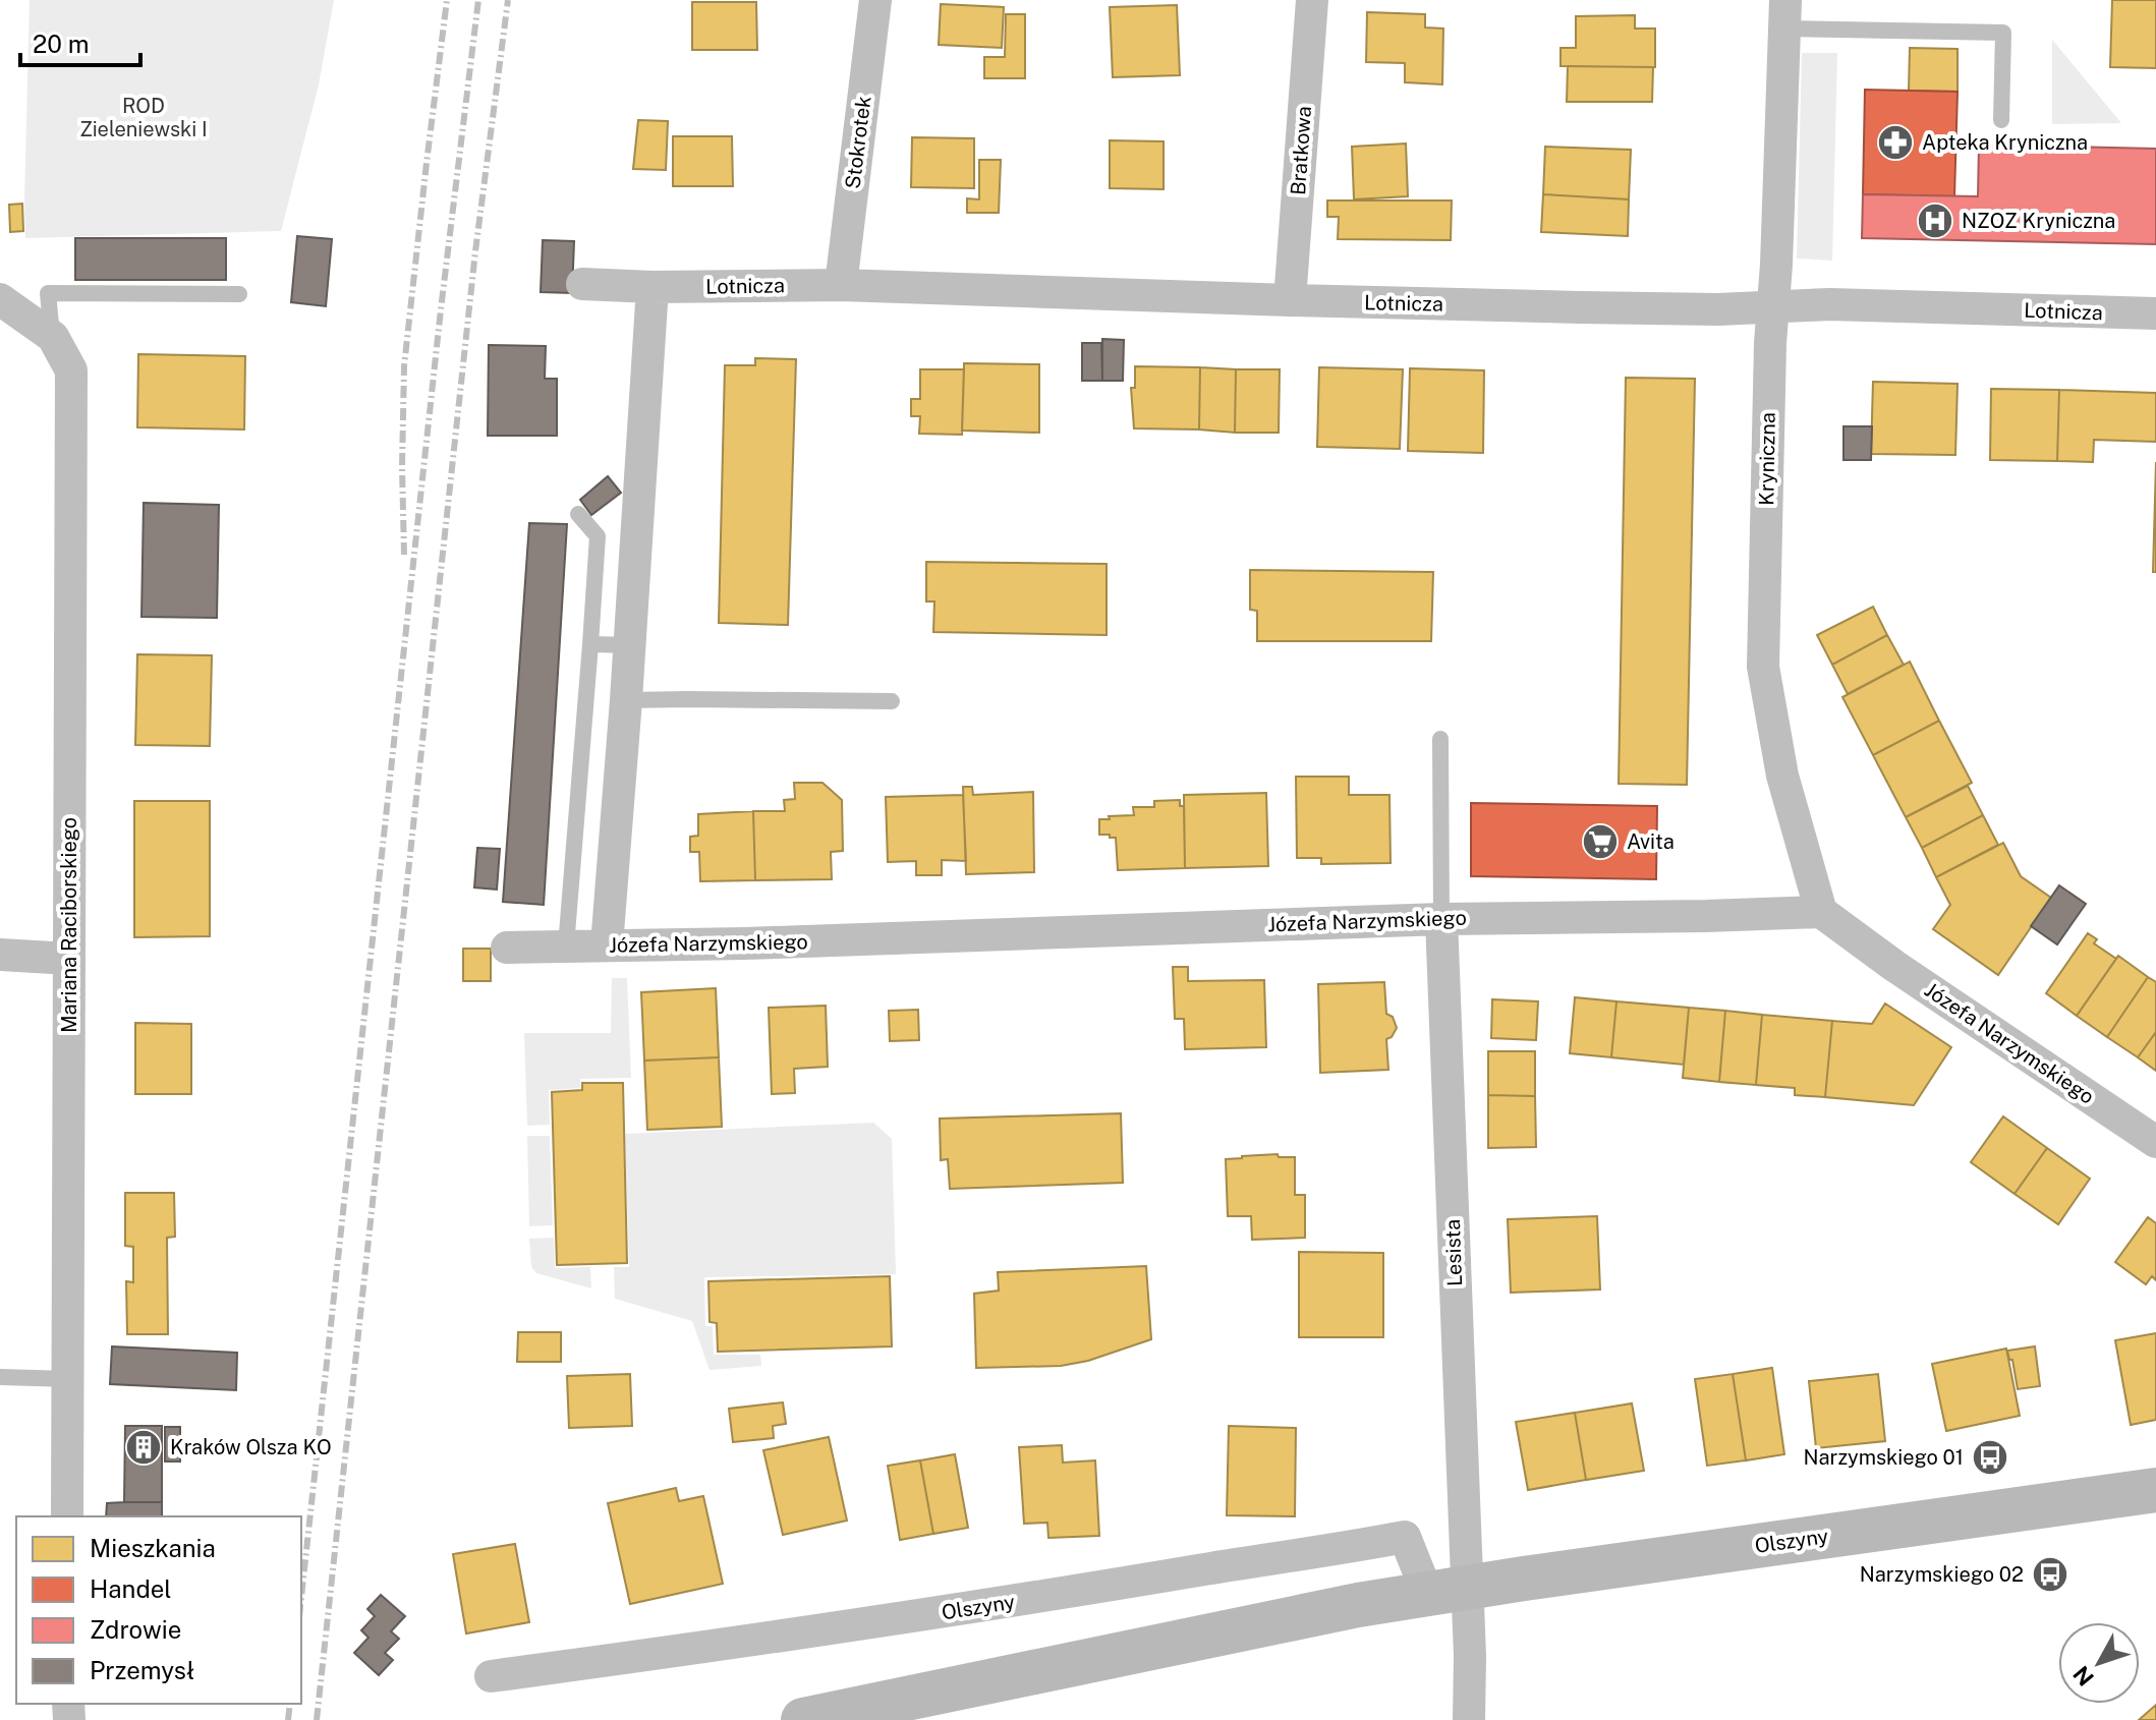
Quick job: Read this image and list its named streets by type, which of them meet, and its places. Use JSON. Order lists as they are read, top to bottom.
{
  "streets": {
    "street": [
      "Stokrotek",
      "Bratkowa",
      "Lotnicza",
      "Kryniczna",
      "Józefa Narzymskiego",
      "Mariana Raciborskiego",
      "Lesista",
      "Olszyny"
    ]
  },
  "crossings": [
    ["Stokrotek", "Lotnicza"],
    ["Bratkowa", "Lotnicza"],
    ["Lotnicza", "Kryniczna"],
    ["Kryniczna", "Józefa Narzymskiego"],
    ["Józefa Narzymskiego", "Lesista"],
    ["Lesista", "Olszyny"]
  ],
  "parks": ["ROD Zieleniewski I"],
  "places": {
    "pharmacy": ["Apteka Kryniczna"],
    "hospital": ["NZOZ Kryniczna"],
    "supermarket": ["Avita"],
    "building": ["Kraków Olsza KO"],
    "bus stop": ["Narzymskiego 01", "Narzymskiego 02"]
  },
  "legend": [
    "Mieszkania",
    "Handel",
    "Zdrowie",
    "Przemysł"
  ],
  "scale_bar": "20 m",
  "north": "bottom left"
}
